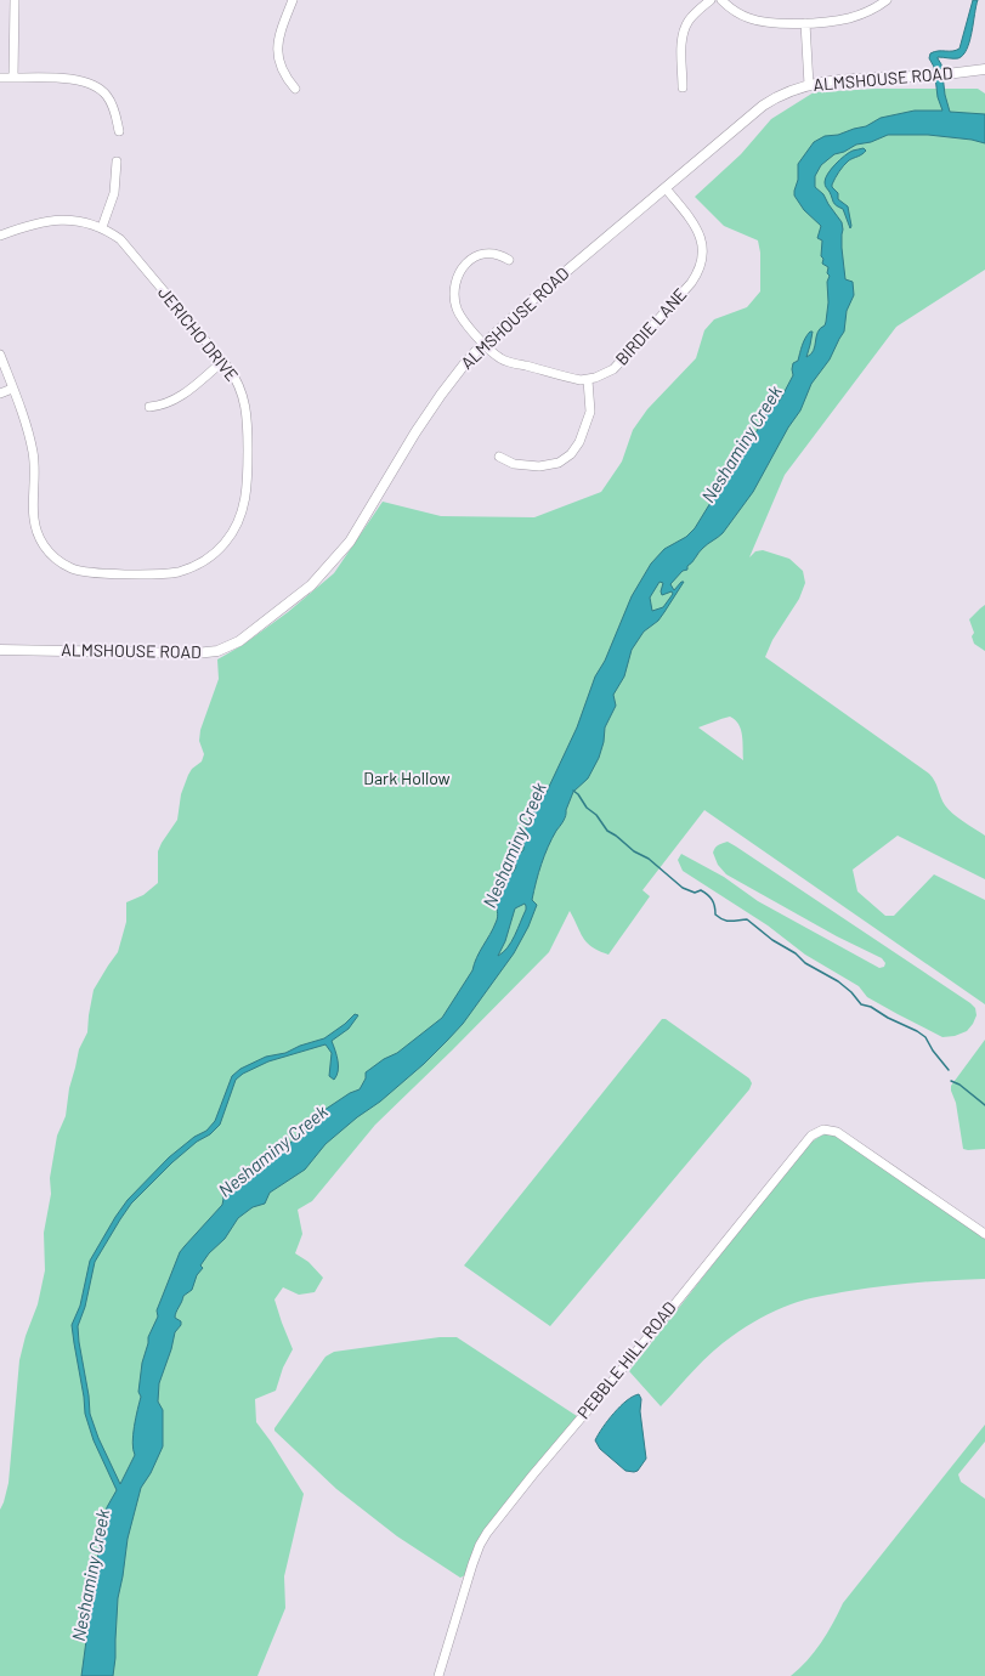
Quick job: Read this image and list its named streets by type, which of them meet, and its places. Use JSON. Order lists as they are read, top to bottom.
{
  "streets": {
    "main road": ["ALMSHOUSE ROAD"],
    "street": ["BIRDIE LANE", "JERICHO DRIVE", "PEBBLE HILL ROAD"]
  },
  "crossings": [
    ["ALMSHOUSE ROAD", "BIRDIE LANE"]
  ],
  "water": ["Neshaminy Creek"],
  "parks": ["Dark Hollow"]
}
